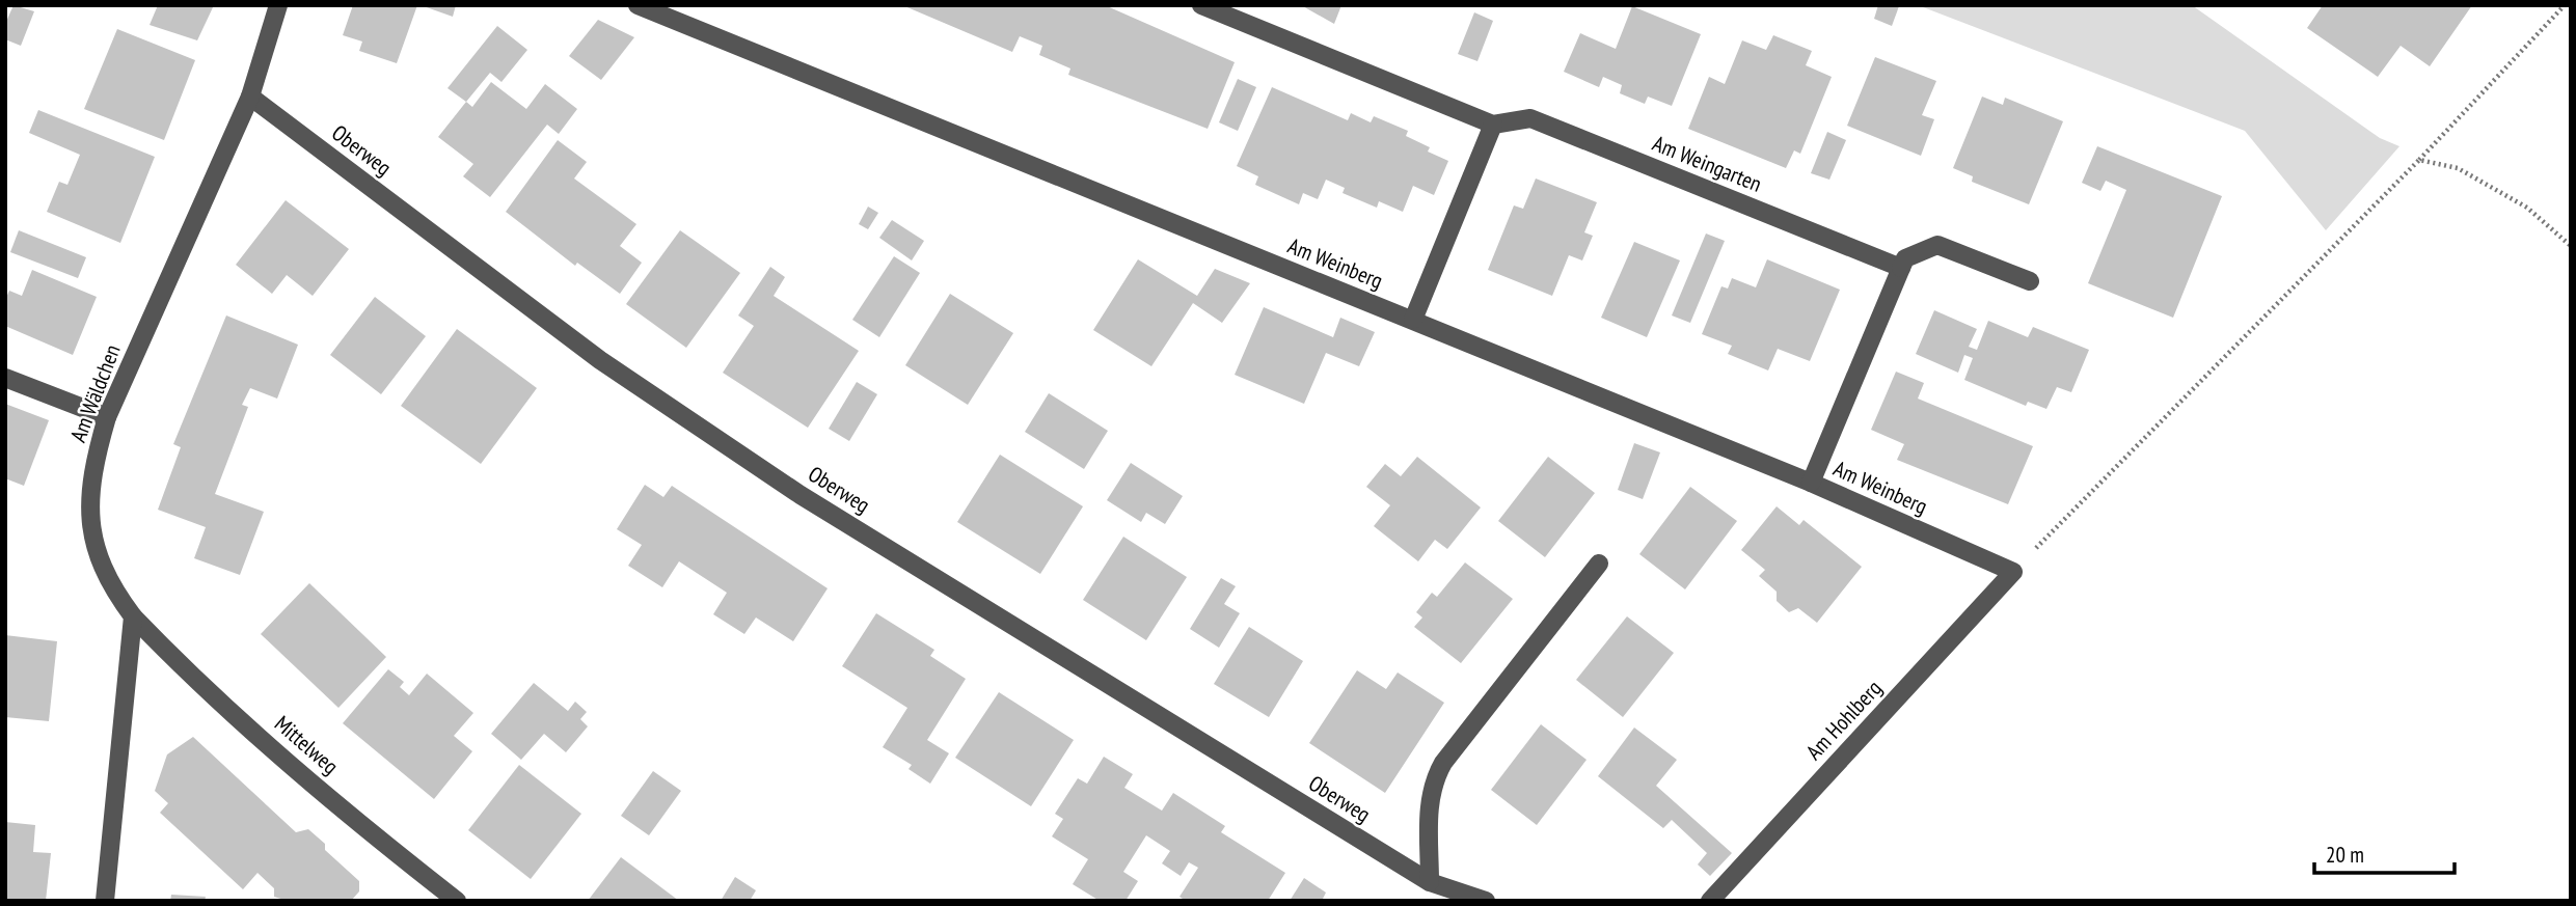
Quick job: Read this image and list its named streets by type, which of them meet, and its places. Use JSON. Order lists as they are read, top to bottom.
{
  "streets": {
    "street": [
      "Oberweg",
      "Am Weingarten",
      "Am Weinberg",
      "Am Wäldchen",
      "Am Hohlberg",
      "Mittelweg"
    ]
  },
  "crossings": [
    ["Oberweg", "Am Wäldchen"],
    ["Am Weinberg", "Am Hohlberg"],
    ["Am Wäldchen", "Mittelweg"]
  ],
  "scale_bar": "20 m"
}
